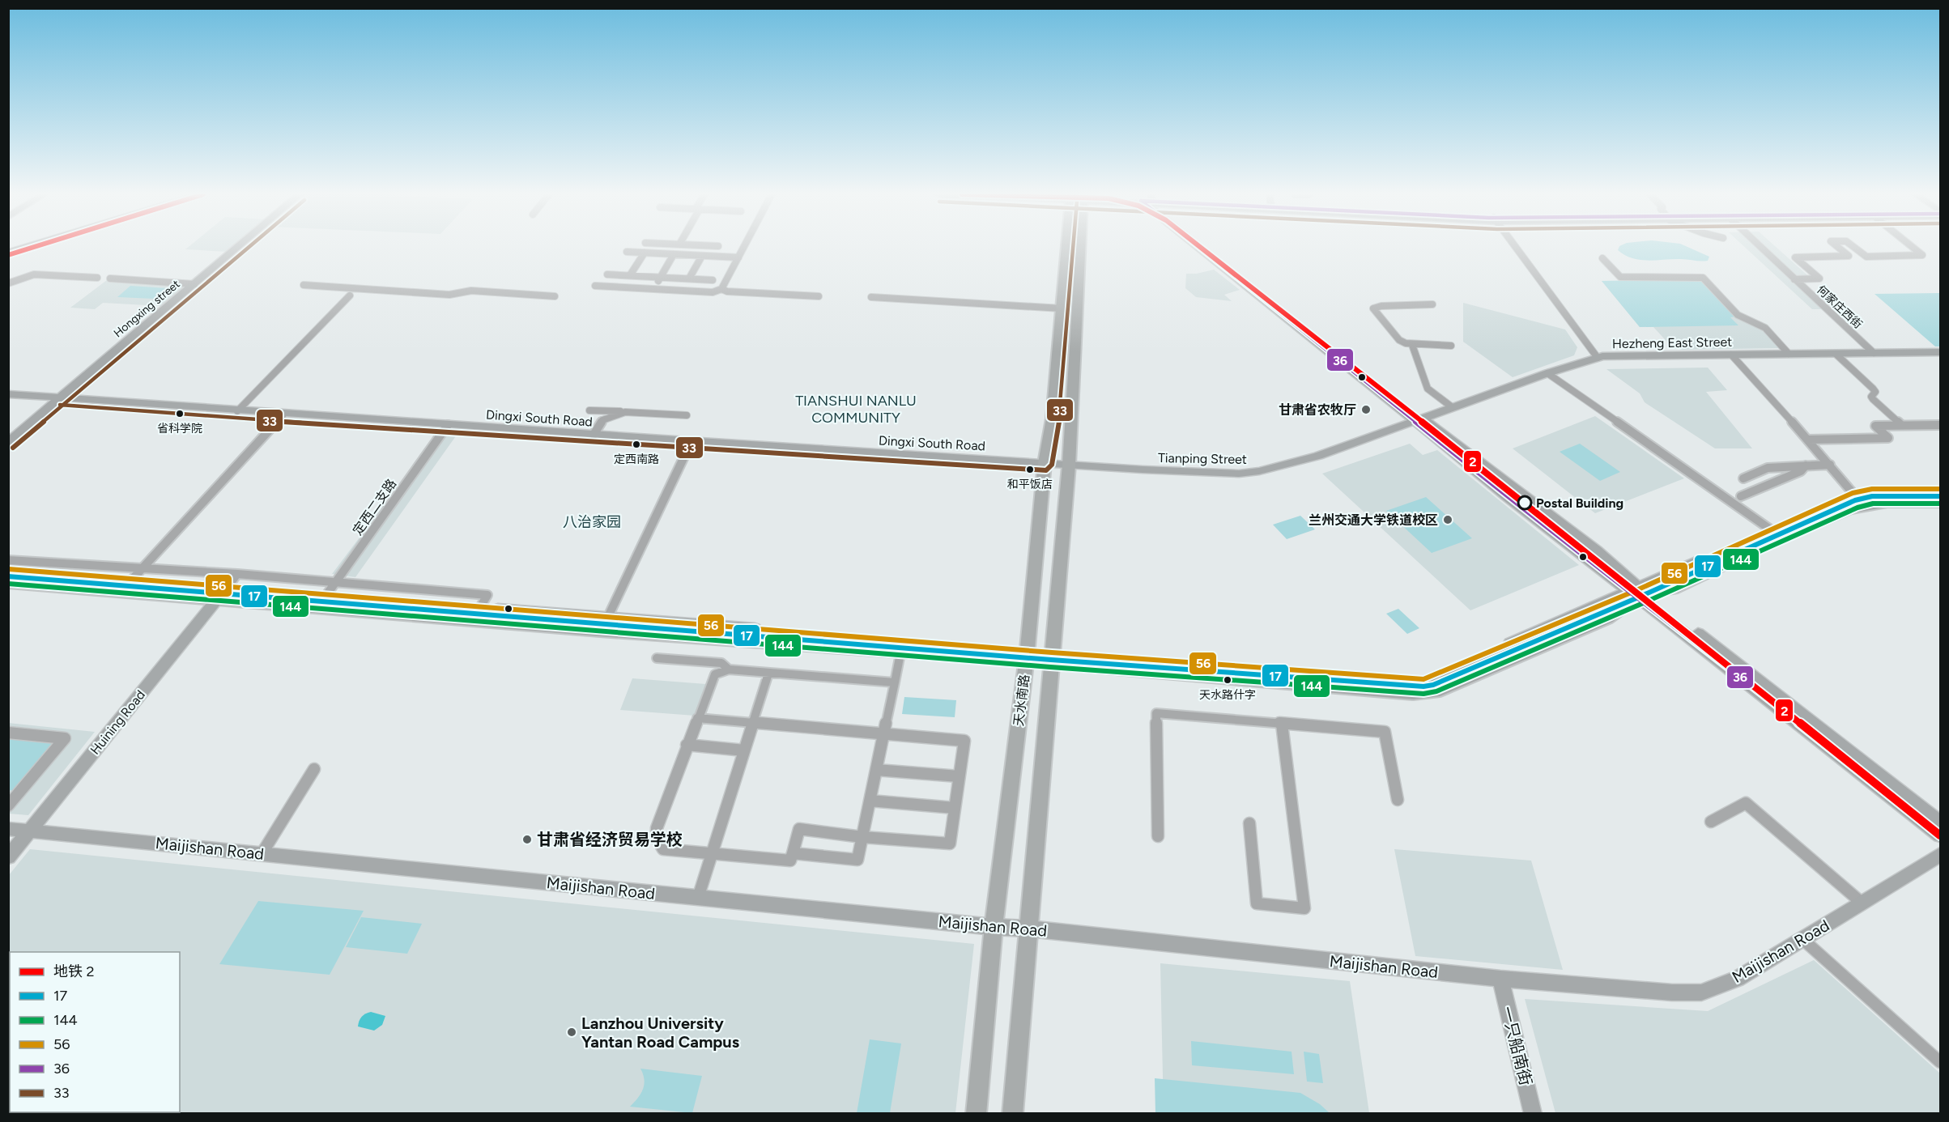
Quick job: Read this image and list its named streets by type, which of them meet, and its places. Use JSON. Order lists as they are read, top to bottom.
{
  "streets": {
    "main road": [
      "Hongxing street",
      "Hezheng East Street",
      "Dingxi South Road",
      "Tianping Street",
      "天水南路",
      "Huining Road",
      "Maijishan Road",
      "一只船南街"
    ],
    "street": ["何家庄西街", "定西二支路"]
  },
  "crossings": [
    ["何家庄西街", "Hezheng East Street"],
    ["Hongxing street", "Dingxi South Road"],
    ["Hezheng East Street", "Tianping Street"],
    ["Dingxi South Road", "Tianping Street"],
    ["Dingxi South Road", "定西二支路"],
    ["Dingxi South Road", "天水南路"],
    ["Tianping Street", "天水南路"],
    ["天水南路", "Maijishan Road"],
    ["Huining Road", "Maijishan Road"],
    ["Maijishan Road", "一只船南街"]
  ],
  "districts": ["TIANSHUI NANLU COMMUNITY", "八治家园"],
  "places": [
    "甘肃省农牧厅",
    "省科学院",
    "定西南路",
    "和平饭店",
    "Postal Building",
    "兰州交通大学铁道校区",
    "天水路什字",
    "甘肃省经济贸易学校",
    "Lanzhou University Yantan Road Campus"
  ],
  "lines": [
    "metro line 2",
    "transit line 36",
    "transit line 33",
    "transit line 56",
    "transit line 17",
    "transit line 144"
  ],
  "legend": [
    "地铁 2",
    "17",
    "144",
    "56",
    "36",
    "33"
  ]
}
